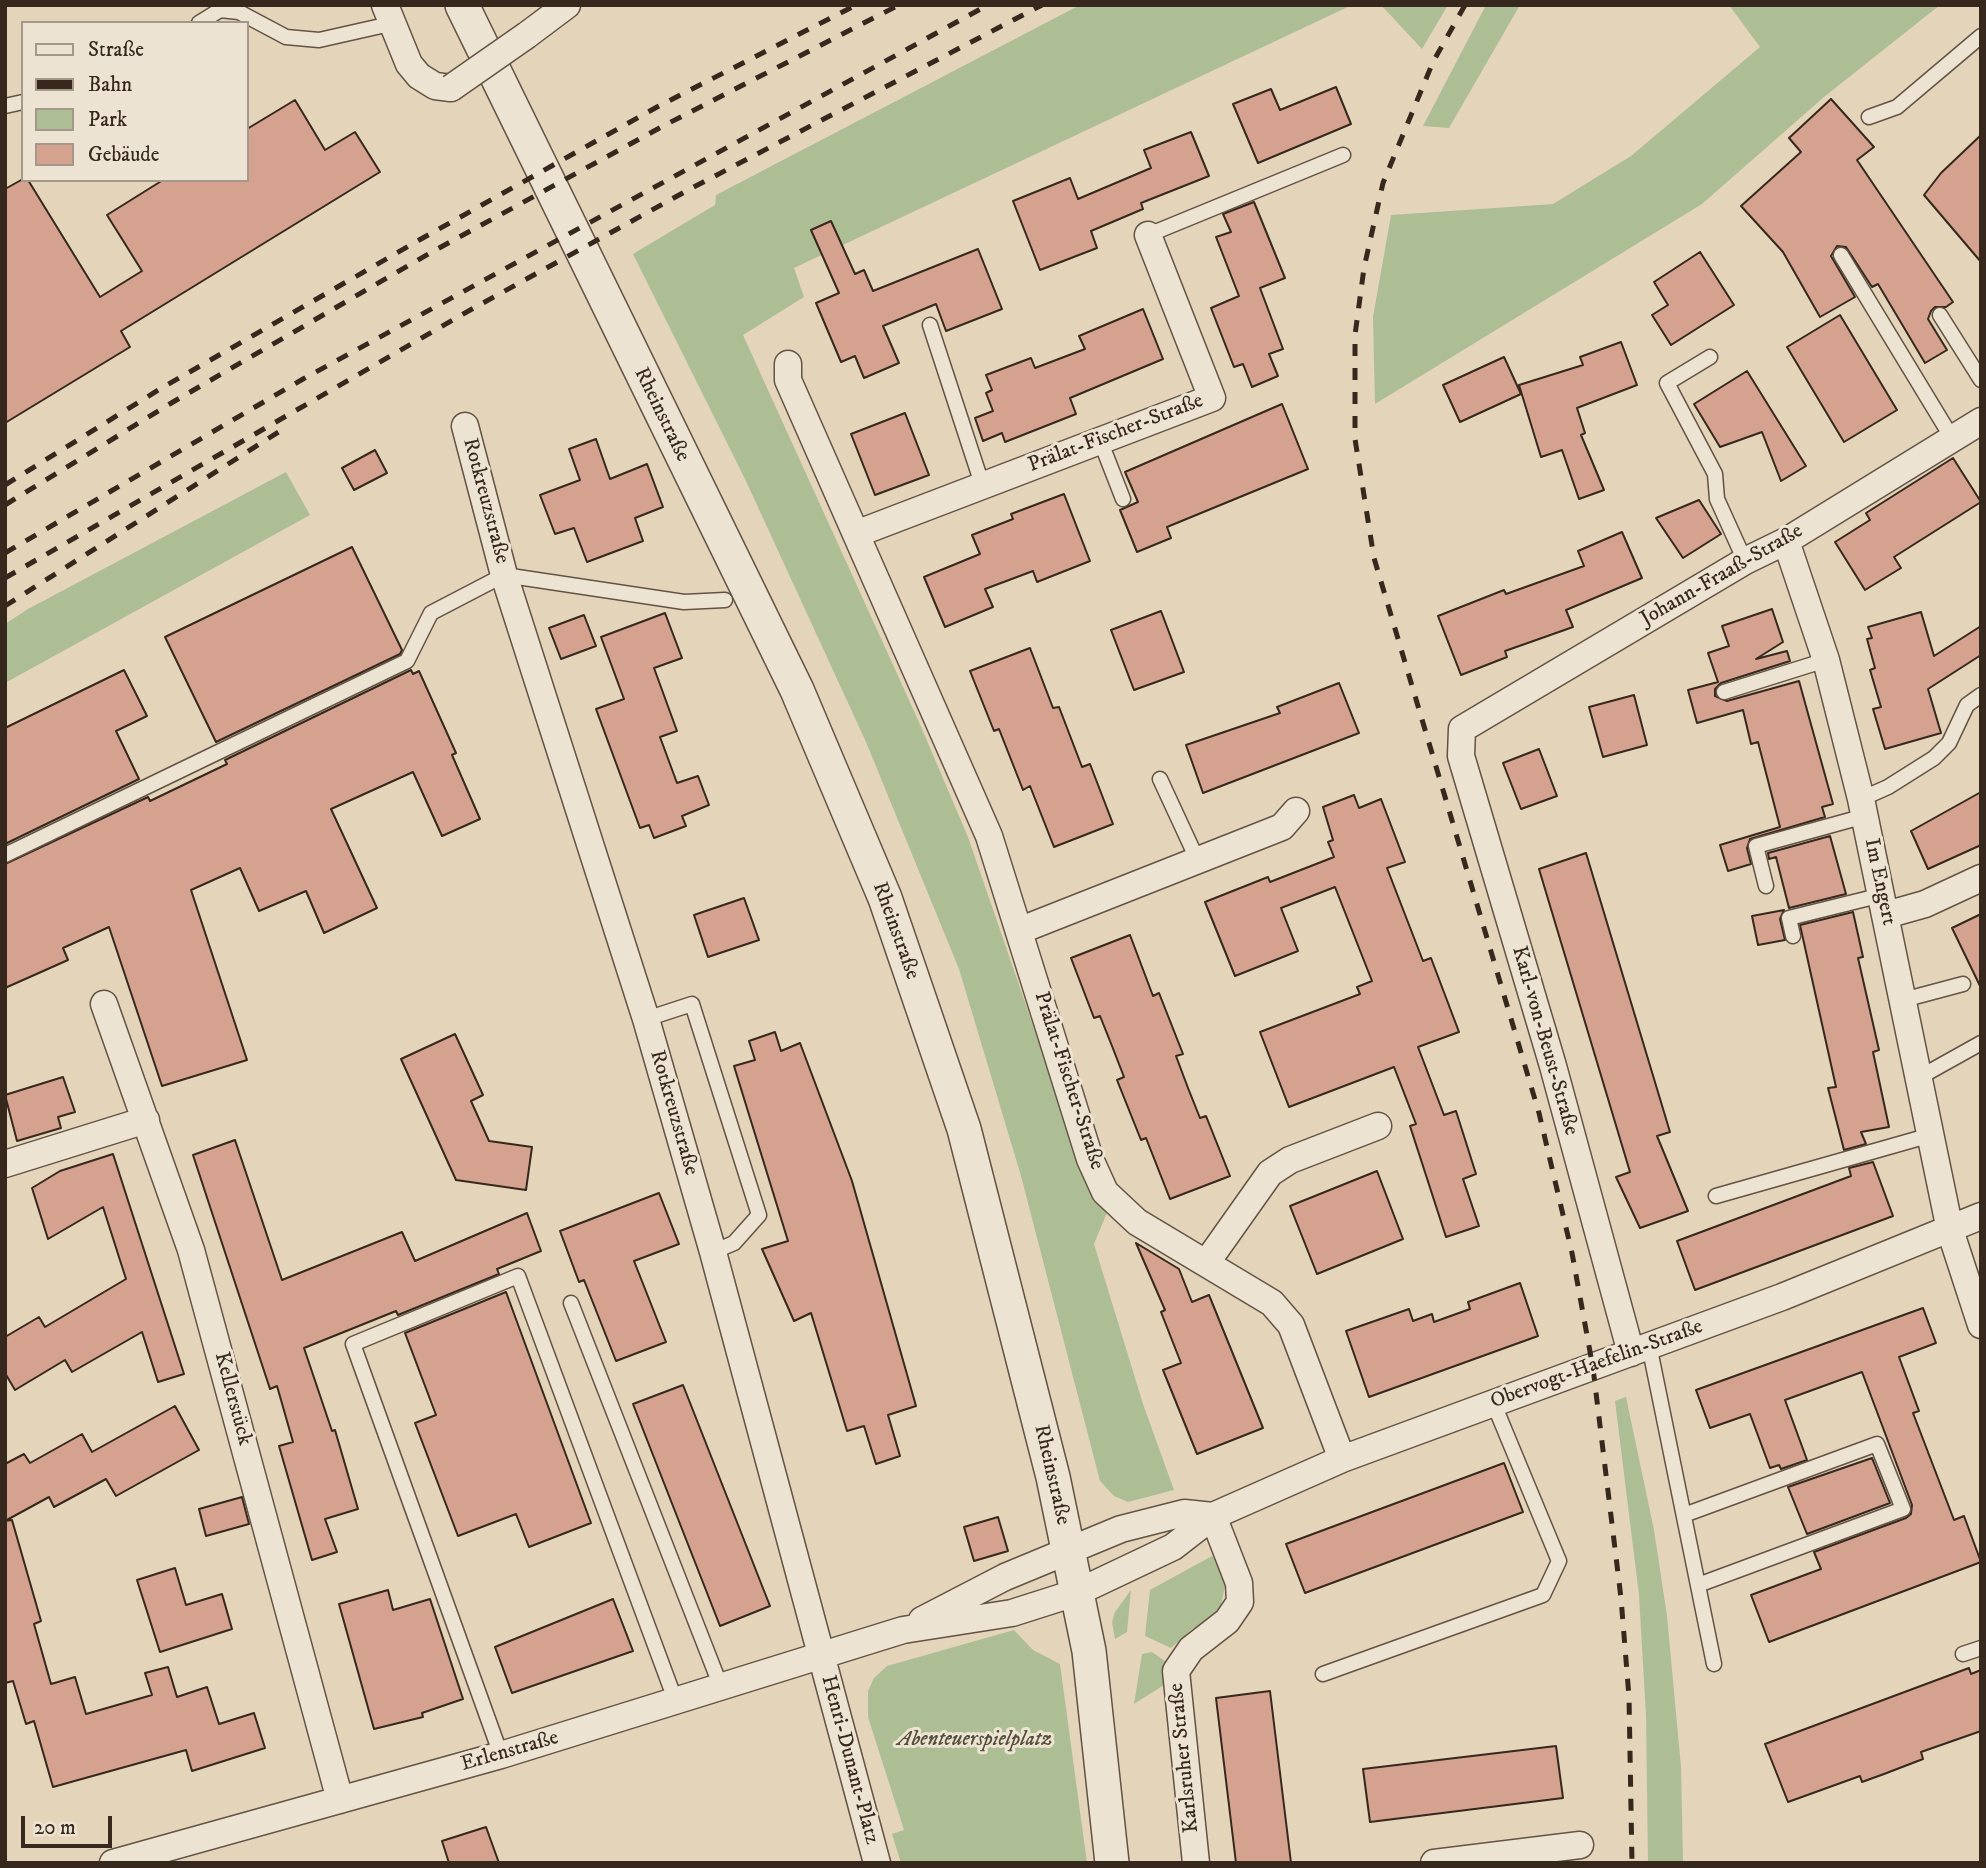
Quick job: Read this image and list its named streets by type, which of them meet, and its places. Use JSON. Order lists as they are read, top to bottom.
{
  "streets": {
    "street": [
      "Rheinstraße",
      "Prälat-Fischer-Straße",
      "Rotkreuzstraße",
      "Johann-Fraaß-Straße",
      "Im Engert",
      "Karl-von-Beust-Straße",
      "Obervogt-Haefelin-Straße",
      "Kellerstück",
      "Erlenstraße",
      "Karlsruher Straße",
      "Henri-Dunant-Platz"
    ]
  },
  "crossings": [
    ["Rheinstraße", "Obervogt-Haefelin-Straße"],
    ["Rheinstraße", "Erlenstraße"],
    ["Prälat-Fischer-Straße", "Obervogt-Haefelin-Straße"],
    ["Rotkreuzstraße", "Erlenstraße"],
    ["Rotkreuzstraße", "Henri-Dunant-Platz"],
    ["Johann-Fraaß-Straße", "Im Engert"],
    ["Johann-Fraaß-Straße", "Karl-von-Beust-Straße"],
    ["Im Engert", "Obervogt-Haefelin-Straße"],
    ["Karl-von-Beust-Straße", "Obervogt-Haefelin-Straße"],
    ["Obervogt-Haefelin-Straße", "Erlenstraße"],
    ["Obervogt-Haefelin-Straße", "Karlsruher Straße"],
    ["Kellerstück", "Erlenstraße"],
    ["Erlenstraße", "Henri-Dunant-Platz"]
  ],
  "parks": ["Abenteuerspielplatz"],
  "legend": [
    "Straße",
    "Bahn",
    "Park",
    "Gebäude"
  ],
  "scale_bar": "20 m"
}
